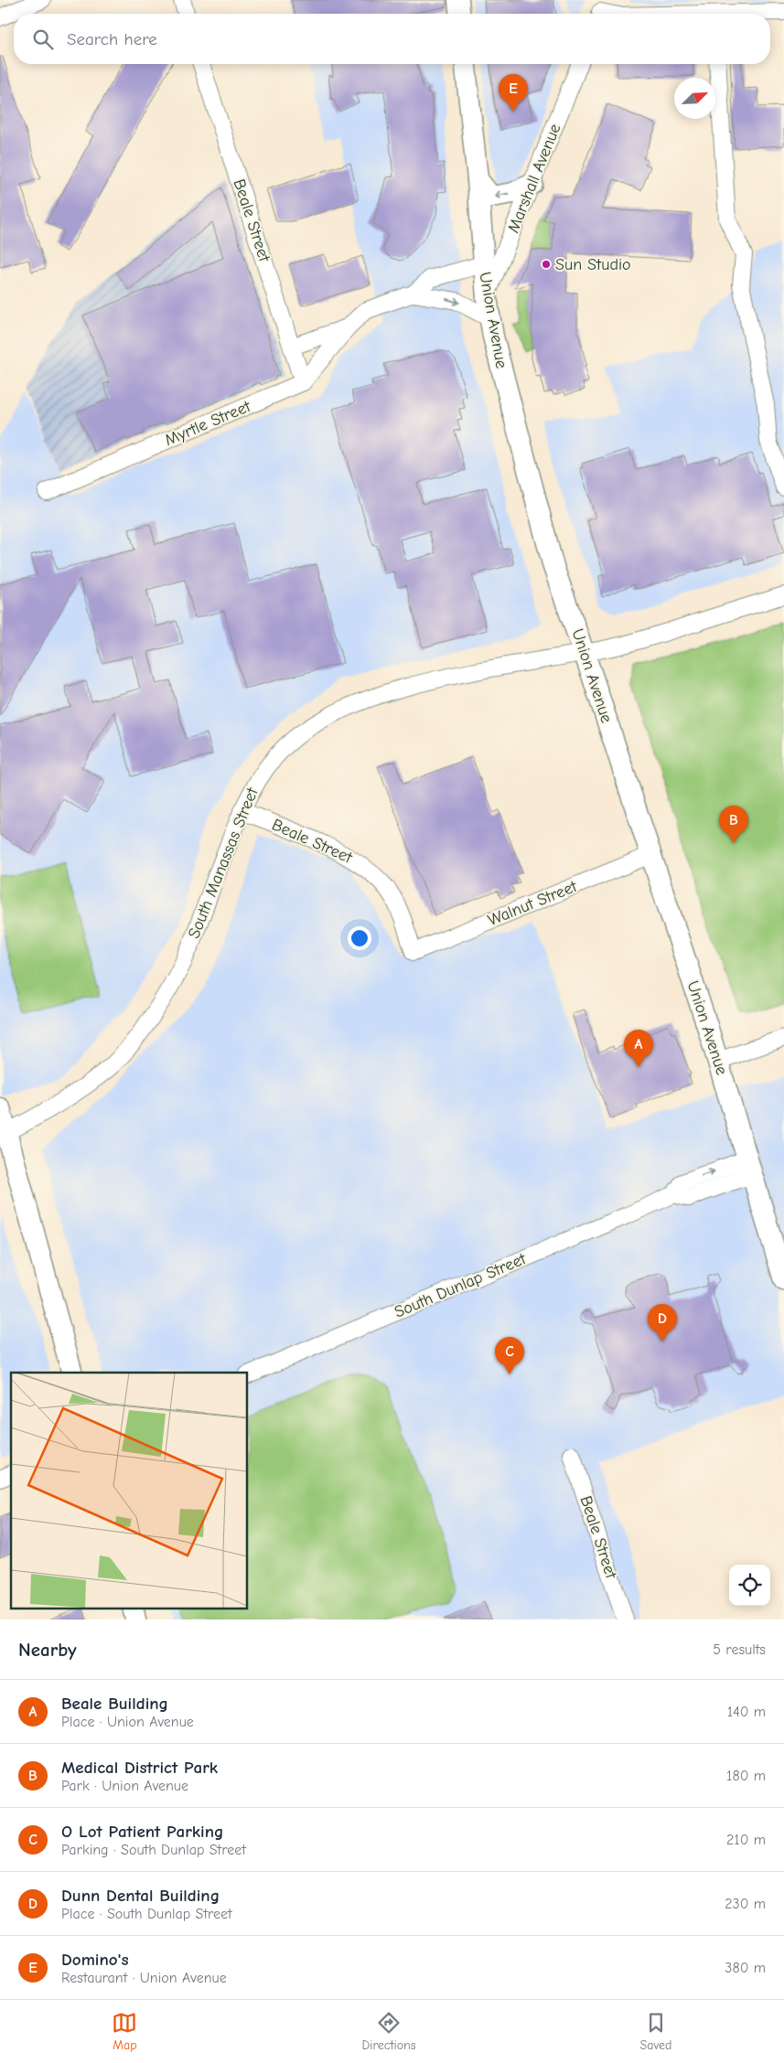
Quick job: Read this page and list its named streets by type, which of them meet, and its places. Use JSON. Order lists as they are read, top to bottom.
{
  "streets": {
    "main road": ["Union Avenue"],
    "street": [
      "Marshall Avenue",
      "Beale Street",
      "Myrtle Street",
      "South Manassas Street",
      "Walnut Street",
      "South Dunlap Street"
    ]
  },
  "crossings": [
    ["Marshall Avenue", "Union Avenue"],
    ["Beale Street", "Myrtle Street"],
    ["Beale Street", "South Manassas Street"],
    ["Beale Street", "Walnut Street"],
    ["Union Avenue", "Myrtle Street"],
    ["Union Avenue", "South Manassas Street"],
    ["Union Avenue", "Walnut Street"],
    ["Union Avenue", "South Dunlap Street"]
  ],
  "one_way": ["South Dunlap Street"],
  "places": ["Sun Studio"],
  "north": "top right",
  "page": {
    "search": "Search here",
    "pins": [
      "E",
      "B",
      "A",
      "D",
      "C"
    ],
    "heading": ["Nearby", "5 results"],
    "list": [
      {
        "mark": "A",
        "name": "Beale Building",
        "note": "Place · Union Avenue",
        "value": "140 m"
      },
      {
        "mark": "B",
        "name": "Medical District Park",
        "note": "Park · Union Avenue",
        "value": "180 m"
      },
      {
        "mark": "C",
        "name": "O Lot Patient Parking",
        "note": "Parking · South Dunlap Street",
        "value": "210 m"
      },
      {
        "mark": "D",
        "name": "Dunn Dental Building",
        "note": "Place · South Dunlap Street",
        "value": "230 m"
      },
      {
        "mark": "E",
        "name": "Domino's",
        "note": "Restaurant · Union Avenue",
        "value": "380 m"
      }
    ],
    "nav": ["Map", "Directions", "Saved"]
  }
}
